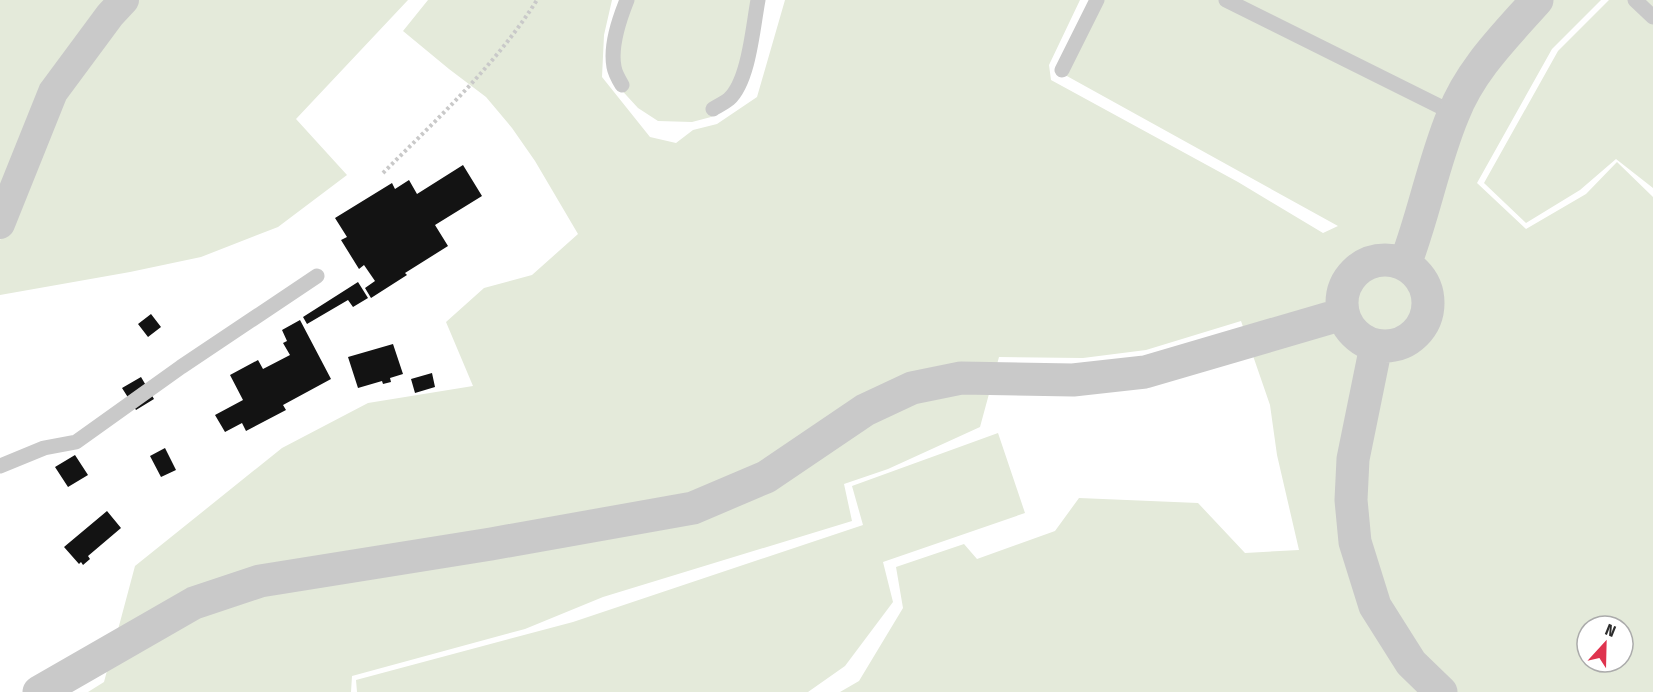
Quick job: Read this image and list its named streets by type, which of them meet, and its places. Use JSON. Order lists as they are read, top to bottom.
{
  "north": "top"
}
